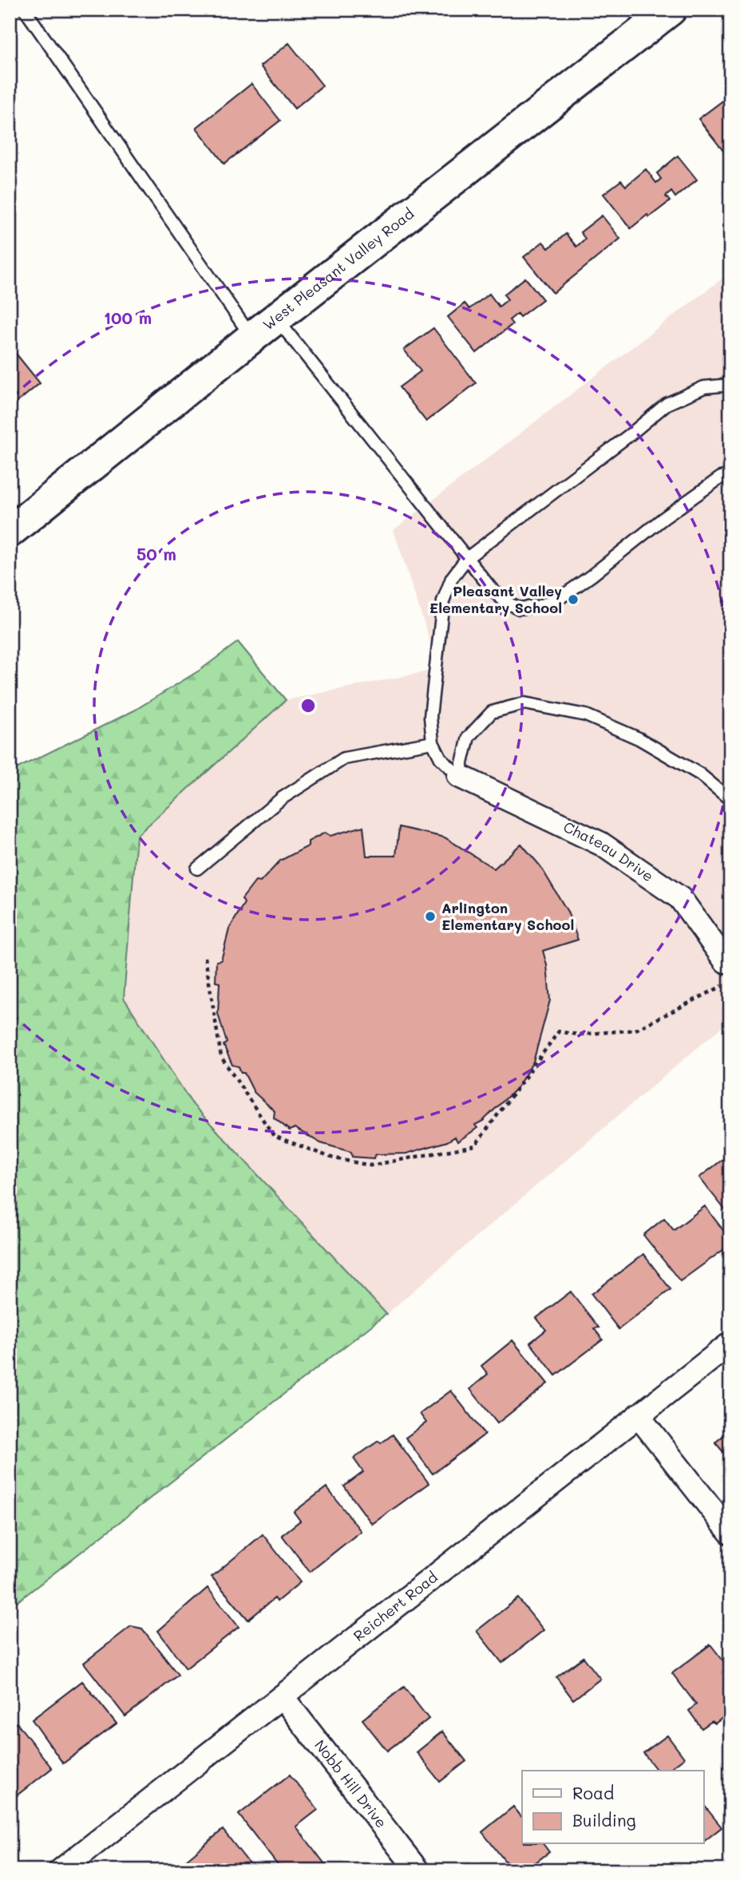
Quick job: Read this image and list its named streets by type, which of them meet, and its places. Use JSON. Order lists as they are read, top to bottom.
{
  "streets": {
    "main road": ["West Pleasant Valley Road"],
    "street": ["Chateau Drive", "Reichert Road", "Nobb Hill Drive"]
  },
  "crossings": [
    ["Reichert Road", "Nobb Hill Drive"]
  ],
  "places": ["Pleasant Valley Elementary School", "Arlington Elementary School"],
  "legend": ["Road", "Building"],
  "rings": ["100 m", "50 m"]
}
